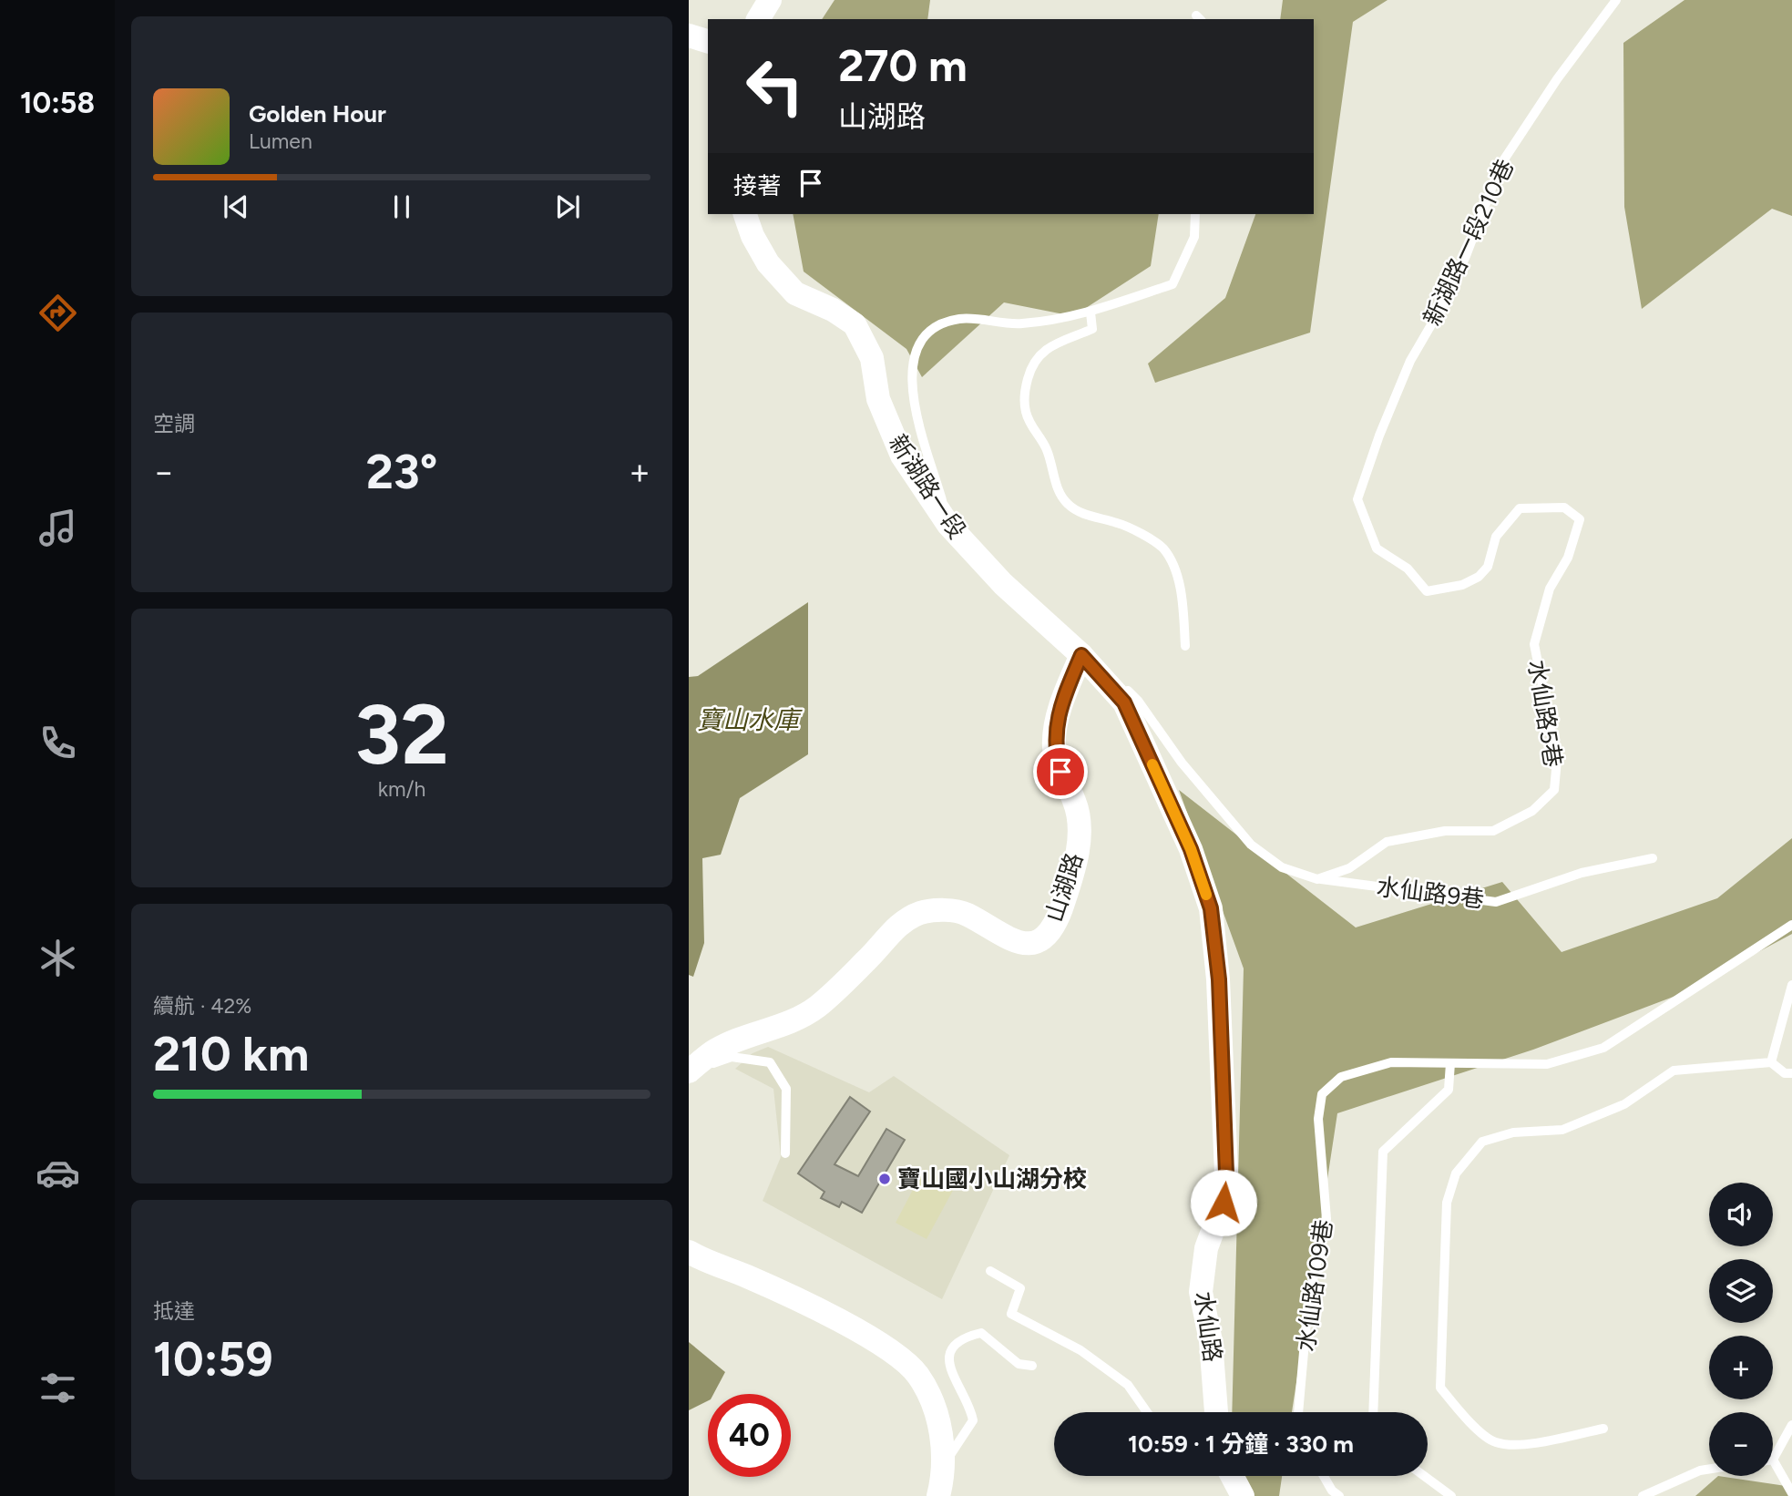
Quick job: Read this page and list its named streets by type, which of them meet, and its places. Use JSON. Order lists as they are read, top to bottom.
{
  "streets": {
    "street": ["新湖路一段", "山湖路", "水仙路"],
    "lane": [
      "新湖路一段210巷",
      "水仙路5巷",
      "水仙路9巷",
      "水仙路109巷"
    ]
  },
  "crossings": [
    ["新湖路一段210巷", "水仙路5巷"],
    ["新湖路一段", "山湖路"],
    ["新湖路一段", "水仙路"],
    ["水仙路5巷", "水仙路9巷"],
    ["山湖路", "水仙路"]
  ],
  "water": ["寶山水庫"],
  "places": ["寶山國小山湖分校"],
  "page": {
    "tabs": "10:58",
    "turn": ["270 m", "山湖路"],
    "song": ["Golden Hour", "Lumen"],
    "then": "接著",
    "tile": [
      "空調",
      ["32", "km/h"],
      ["續航 · 42%", "210 km"],
      ["抵達", "10:59"]
    ],
    "heat": ["−", "23°", "+"],
    "map_buttons": ["+", "−"],
    "limit": "40",
    "trip": "10:59 · 1 分鐘 · 330 m"
  }
}
